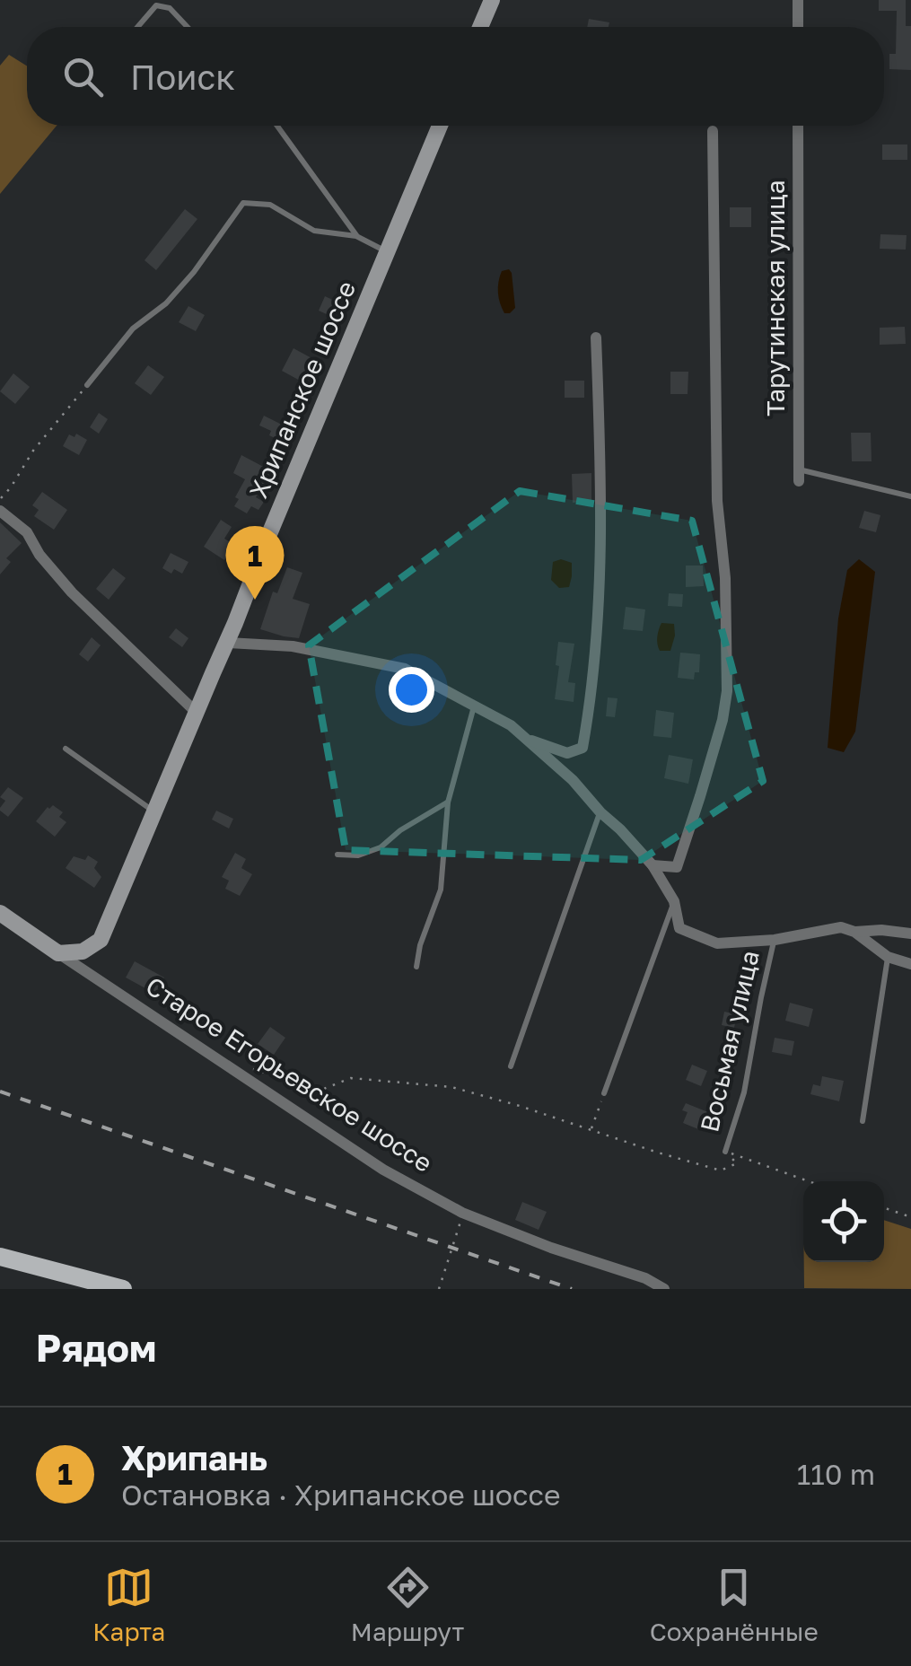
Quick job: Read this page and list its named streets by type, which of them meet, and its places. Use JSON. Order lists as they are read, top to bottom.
{
  "streets": {
    "main road": ["Хрипанское шоссе", "Старое Егорьевское шоссе"],
    "street": ["Тарутинская улица"],
    "lane": ["Восьмая улица"]
  },
  "crossings": [
    ["Хрипанское шоссе", "Старое Егорьевское шоссе"]
  ],
  "page": {
    "search": "Поиск",
    "pins": "1",
    "heading": "Рядом",
    "list": [
      {
        "mark": "1",
        "name": "Хрипань",
        "note": "Остановка · Хрипанское шоссе",
        "value": "110 m"
      }
    ],
    "nav": ["Карта", "Маршрут", "Сохранённые"]
  }
}
